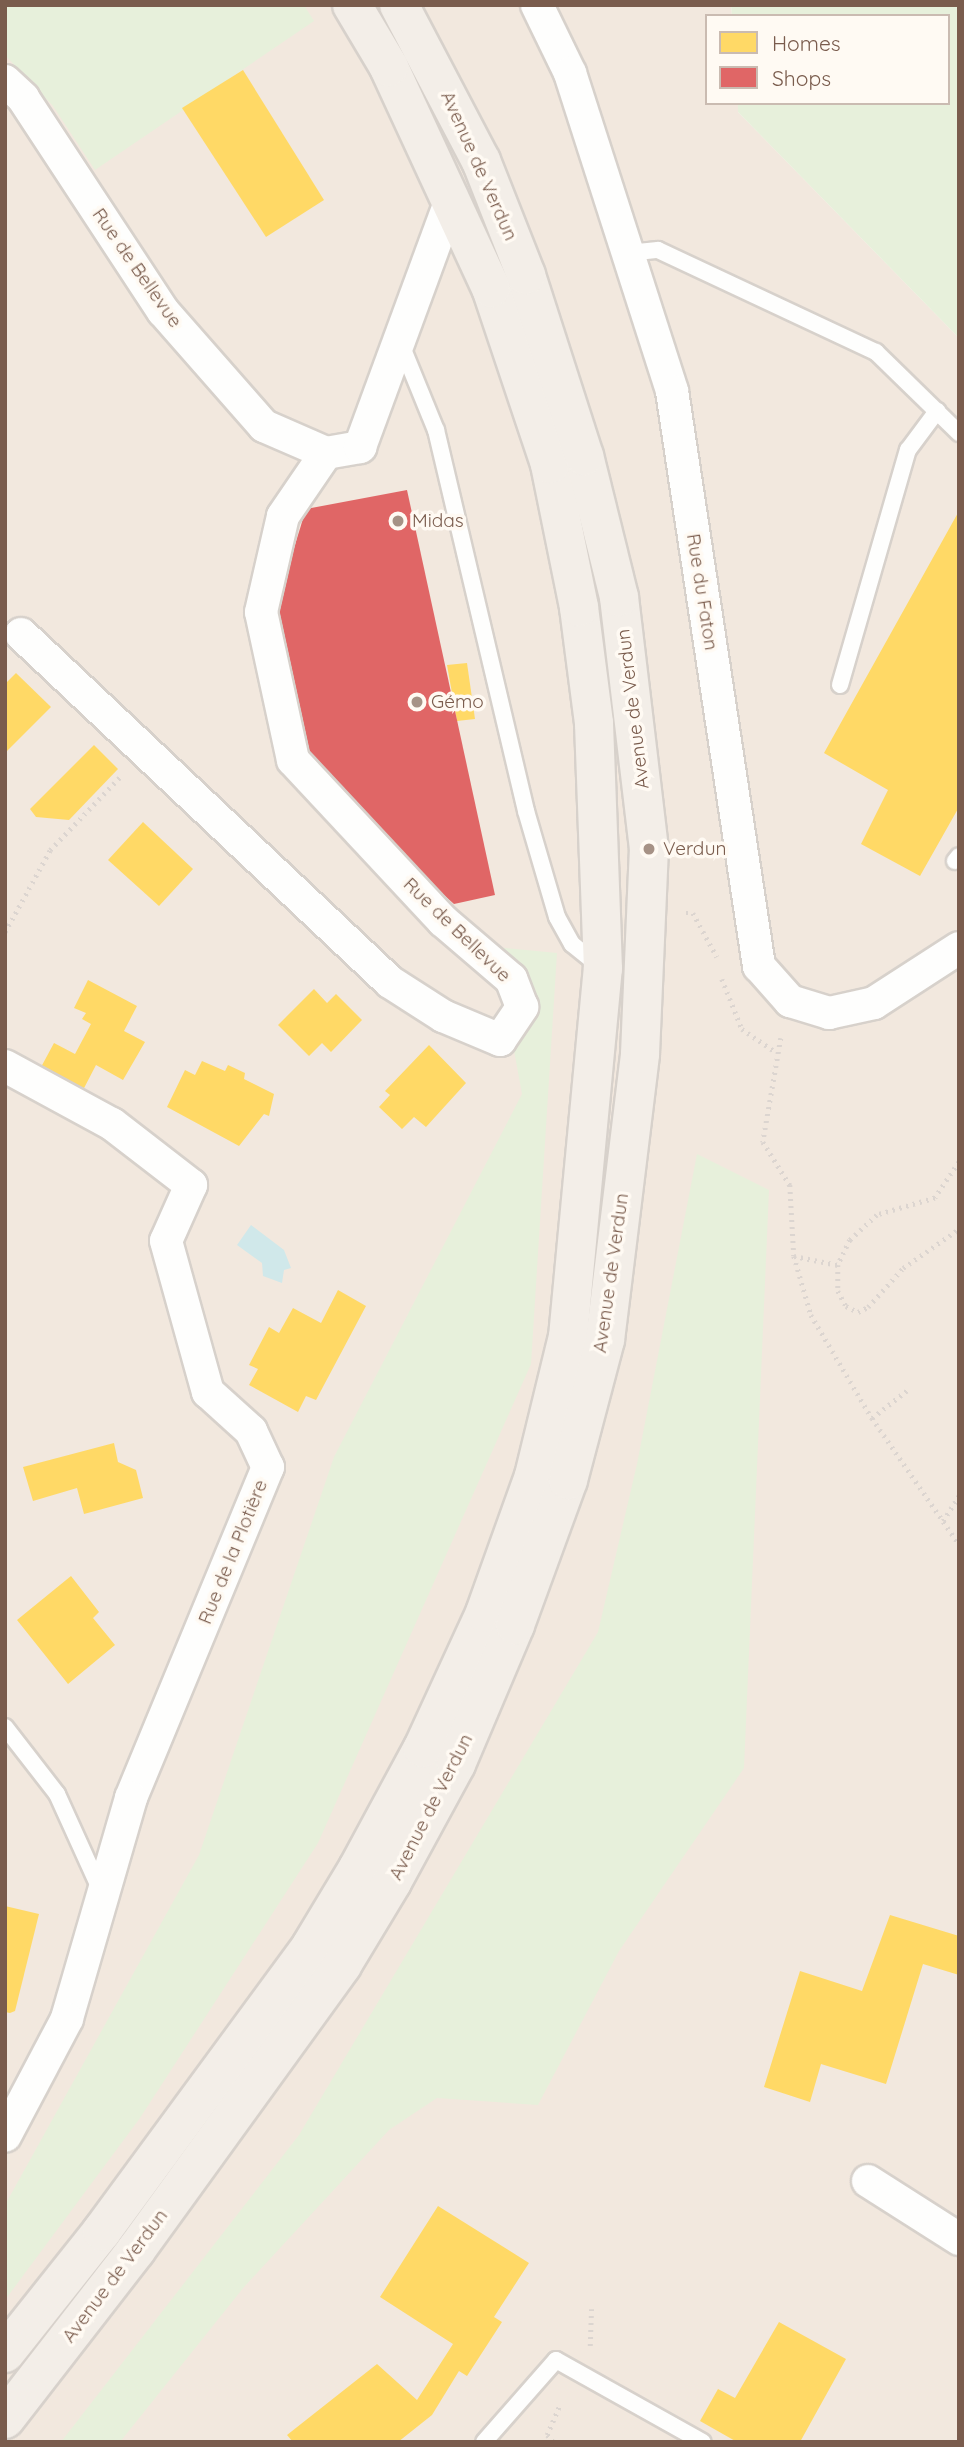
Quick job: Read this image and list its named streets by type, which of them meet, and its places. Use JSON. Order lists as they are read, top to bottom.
{
  "streets": {
    "main road": ["Avenue de Verdun"],
    "street": ["Rue de Bellevue", "Rue du Faton", "Rue de la Plotière"]
  },
  "places": ["Midas", "Gémo", "Verdun"],
  "legend": ["Homes", "Shops"]
}
